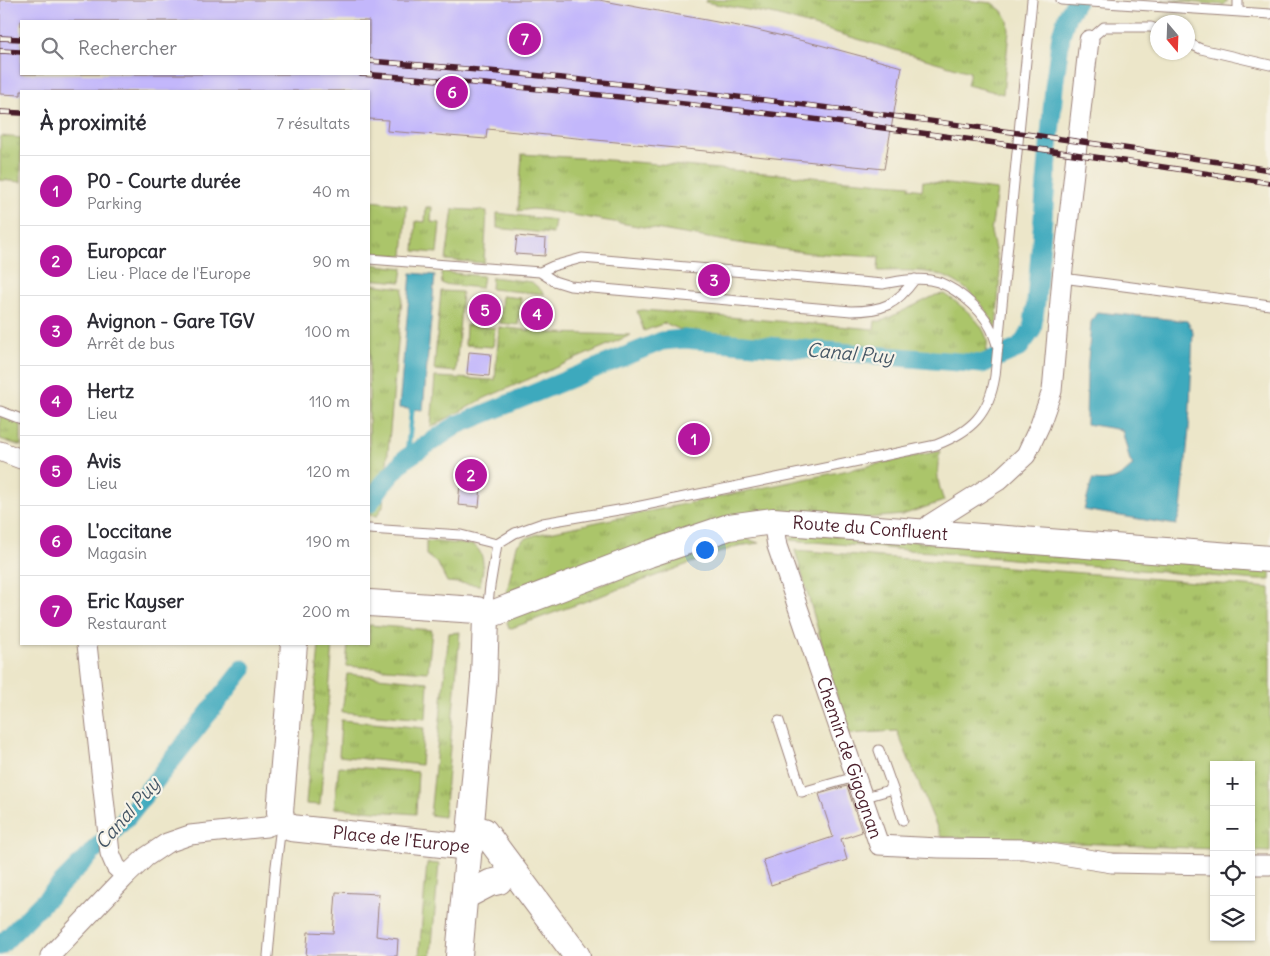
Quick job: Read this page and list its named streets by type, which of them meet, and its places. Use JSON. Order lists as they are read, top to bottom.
{
  "streets": {
    "street": ["Route du Confluent", "Chemin de Gigognan", "Place de l'Europe"]
  },
  "crossings": [
    ["Route du Confluent", "Chemin de Gigognan"],
    ["Route du Confluent", "Place de l'Europe"]
  ],
  "water": ["Canal Puy"],
  "north": "bottom",
  "page": {
    "search": "Rechercher",
    "pins": [
      "7",
      "6",
      "3",
      "5",
      "4",
      "1",
      "2"
    ],
    "heading": ["À proximité", "7 résultats"],
    "list": [
      {
        "mark": "1",
        "name": "P0 - Courte durée",
        "note": "Parking",
        "value": "40 m"
      },
      {
        "mark": "2",
        "name": "Europcar",
        "note": "Lieu · Place de l'Europe",
        "value": "90 m"
      },
      {
        "mark": "3",
        "name": "Avignon - Gare TGV",
        "note": "Arrêt de bus",
        "value": "100 m"
      },
      {
        "mark": "4",
        "name": "Hertz",
        "note": "Lieu",
        "value": "110 m"
      },
      {
        "mark": "5",
        "name": "Avis",
        "note": "Lieu",
        "value": "120 m"
      },
      {
        "mark": "6",
        "name": "L'occitane",
        "note": "Magasin",
        "value": "190 m"
      },
      {
        "mark": "7",
        "name": "Eric Kayser",
        "note": "Restaurant",
        "value": "200 m"
      }
    ],
    "map_buttons": ["+", "−"]
  }
}
